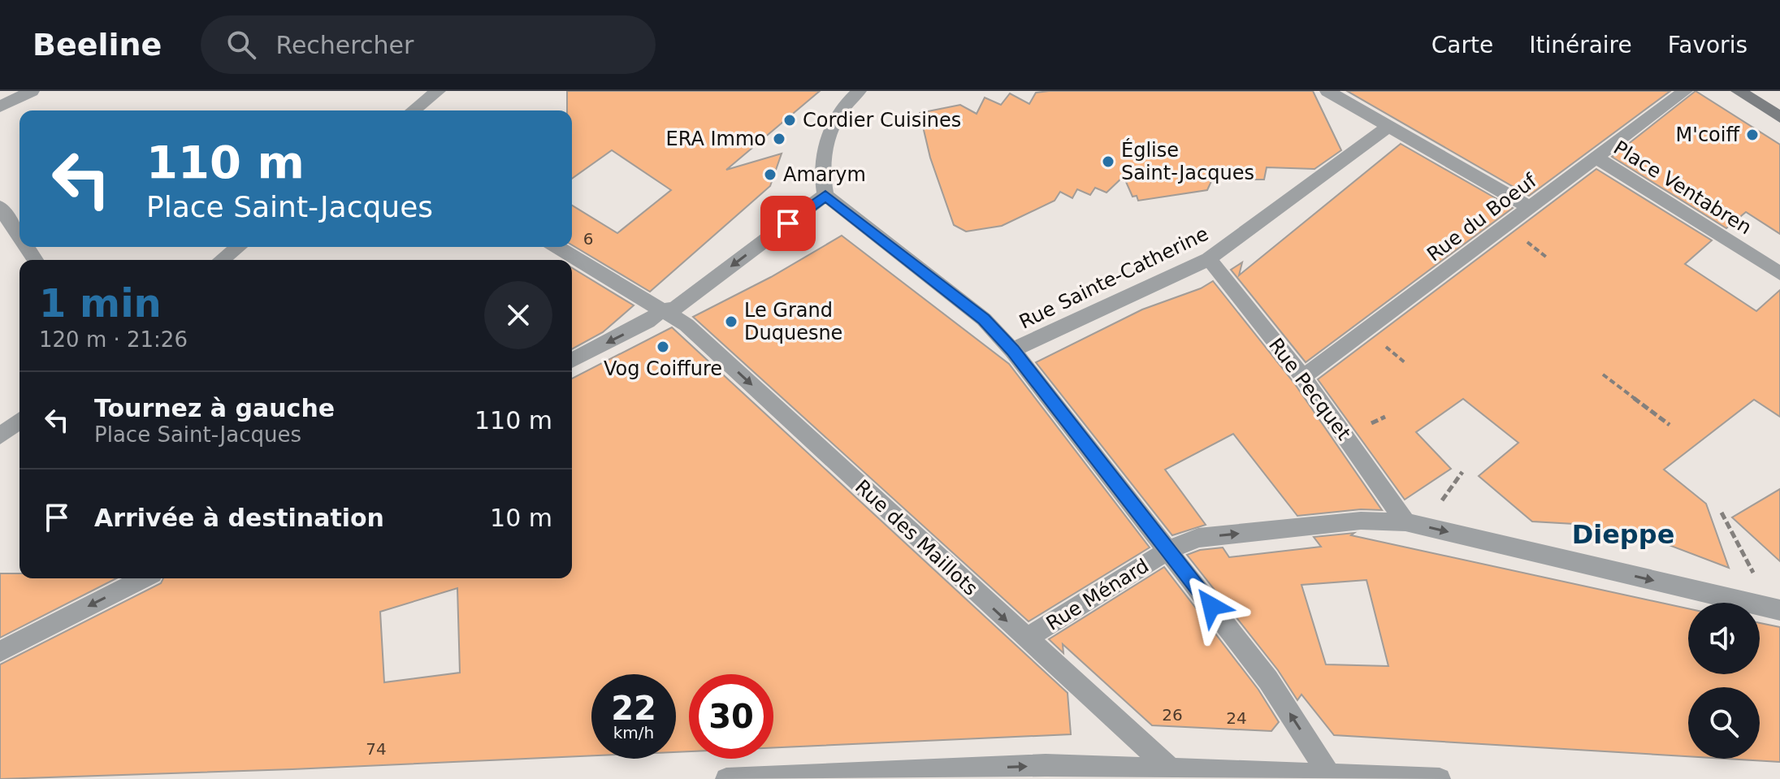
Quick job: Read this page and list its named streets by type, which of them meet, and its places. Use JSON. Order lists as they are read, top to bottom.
{
  "streets": {
    "street": [
      "Place Ventabren",
      "Rue du Boeuf",
      "Rue Sainte-Catherine",
      "Rue Pecquet",
      "Rue des Maillots",
      "Rue Ménard"
    ]
  },
  "crossings": [
    ["Place Ventabren", "Rue du Boeuf"],
    ["Rue du Boeuf", "Rue Pecquet"],
    ["Rue Sainte-Catherine", "Rue Pecquet"],
    ["Rue Pecquet", "Rue Ménard"],
    ["Rue des Maillots", "Rue Ménard"]
  ],
  "one_way": ["Rue des Maillots", "Rue Ménard"],
  "districts": ["Dieppe"],
  "places": [
    "Cordier Cuisines",
    "M'coiff",
    "ERA Immo",
    "Église Saint-Jacques",
    "Amarym",
    "Le Grand Duquesne",
    "Vog Coiffure"
  ],
  "house_numbers": [
    "6",
    "26",
    "24",
    "74"
  ],
  "page": {
    "header": "Beeline",
    "search": "Rechercher",
    "nav": ["Carte", "Itinéraire", "Favoris"],
    "turn": ["110 m", "Place Saint-Jacques"],
    "heading": ["1 min", "120 m · 21:26"],
    "list": [
      {
        "name": "Tournez à gauche",
        "note": "Place Saint-Jacques",
        "value": "110 m"
      },
      {
        "name": "Arrivée à destination",
        "value": "10 m"
      }
    ],
    "speed": "22 km/h",
    "limit": "30"
  }
}
